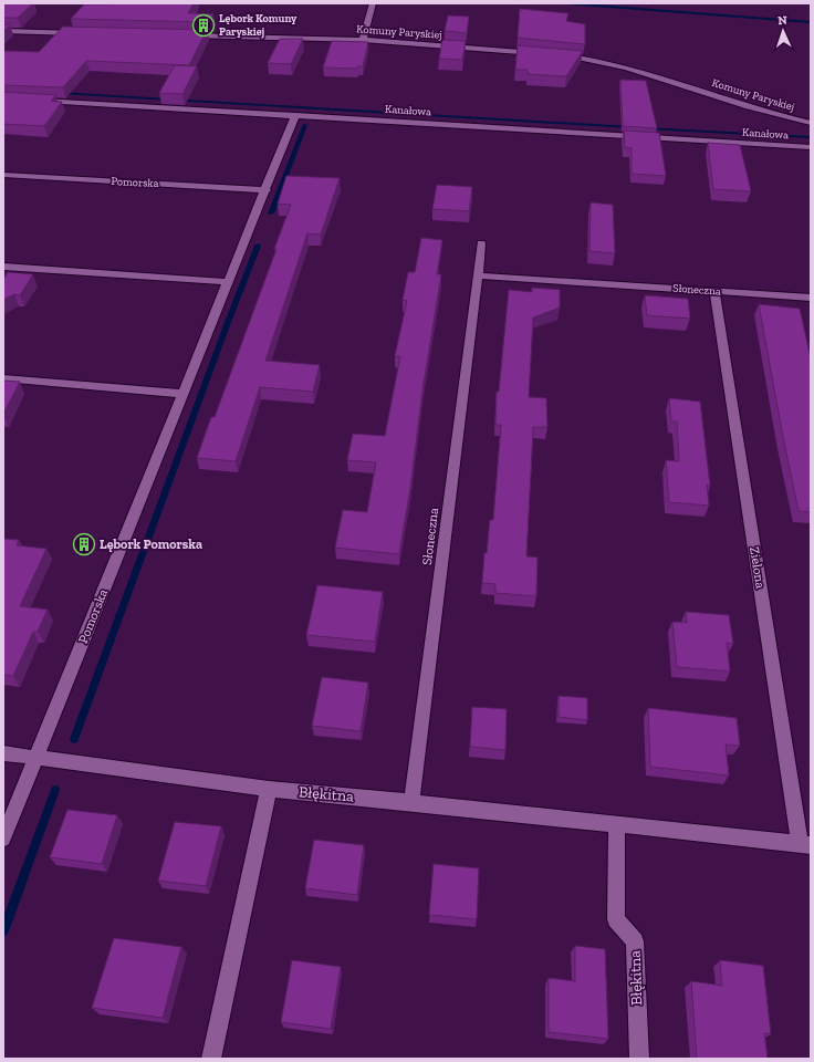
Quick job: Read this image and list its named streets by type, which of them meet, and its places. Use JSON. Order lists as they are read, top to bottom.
{
  "streets": {
    "street": [
      "Komuny Paryskiej",
      "Kanałowa",
      "Pomorska",
      "Słoneczna",
      "Zielona",
      "Błękitna"
    ]
  },
  "crossings": [
    ["Kanałowa", "Pomorska"],
    ["Pomorska", "Błękitna"],
    ["Słoneczna", "Zielona"],
    ["Słoneczna", "Błękitna"],
    ["Zielona", "Błękitna"]
  ],
  "places": {
    "building": ["Lębork Komuny Paryskiej", "Lębork Pomorska"]
  },
  "north": "top"
}
